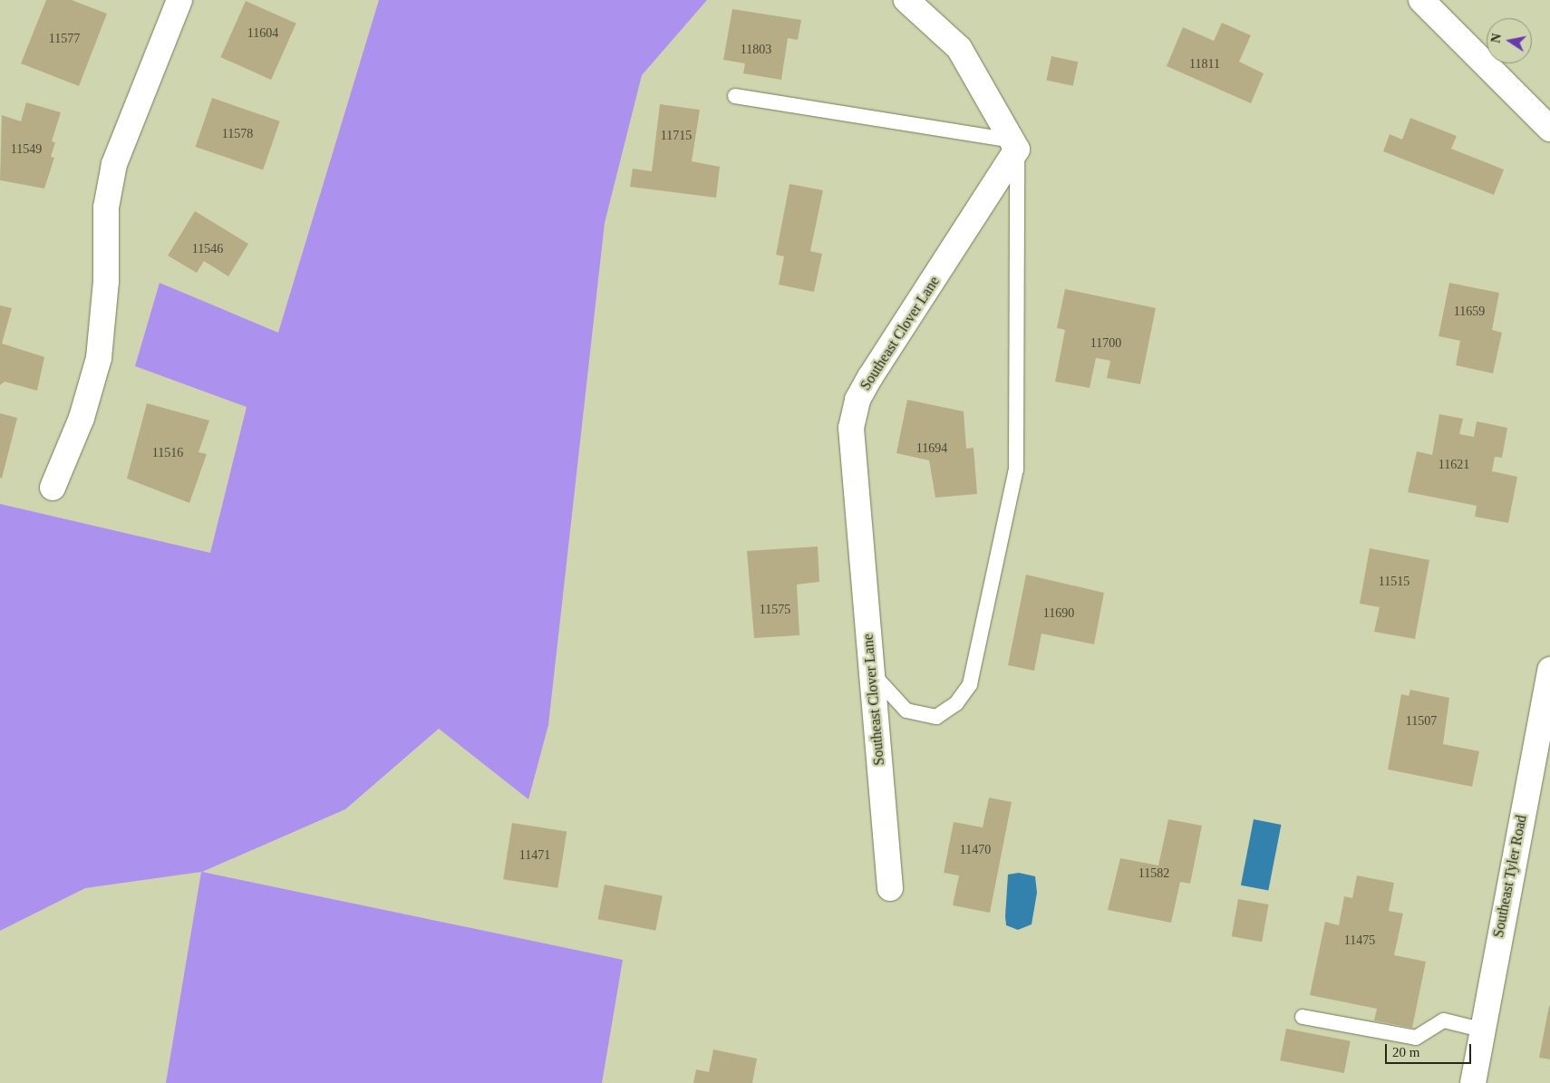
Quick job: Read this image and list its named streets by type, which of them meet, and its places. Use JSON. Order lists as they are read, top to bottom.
{
  "streets": {
    "street": ["Southeast Clover Lane", "Southeast Tyler Road"]
  },
  "house_numbers": [
    "11604",
    "11577",
    "11803",
    "11811",
    "11578",
    "11715",
    "11549",
    "11546",
    "11659",
    "11700",
    "11694",
    "11516",
    "11621",
    "11515",
    "11575",
    "11690",
    "11507",
    "11470",
    "11471",
    "11582",
    "11475"
  ],
  "scale_bar": "20 m",
  "north": "left"
}
